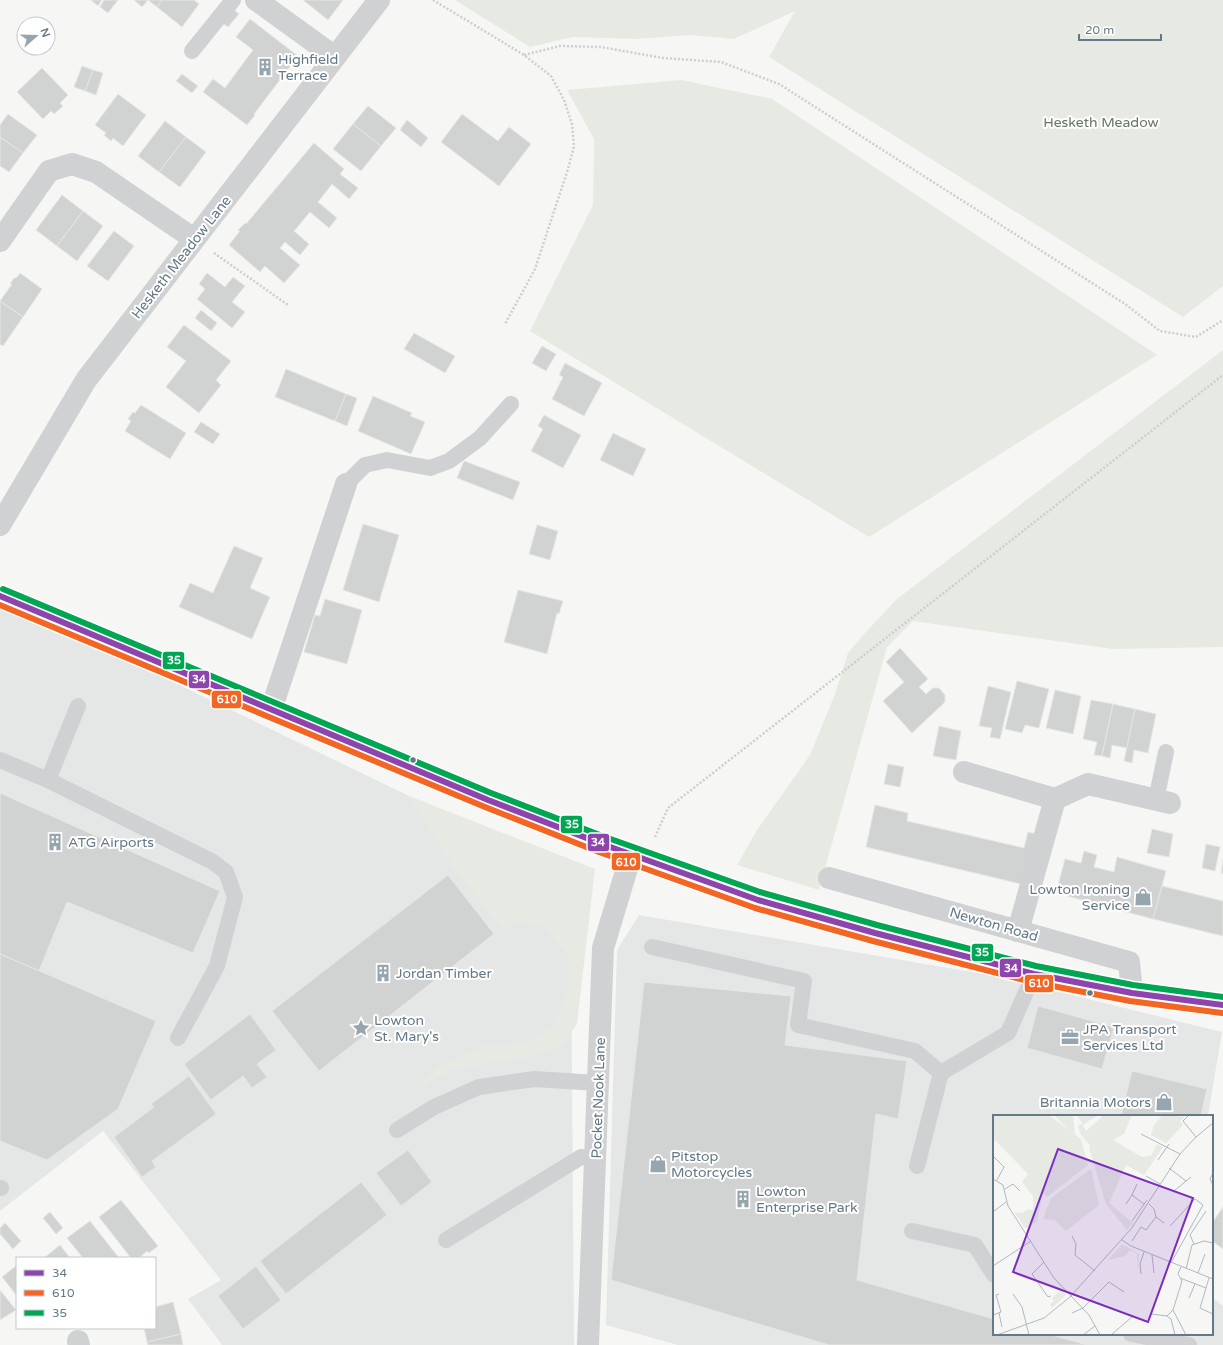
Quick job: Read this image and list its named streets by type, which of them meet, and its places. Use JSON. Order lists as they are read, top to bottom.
{
  "streets": {
    "street": ["Hesketh Meadow Lane", "Newton Road", "Pocket Nook Lane"]
  },
  "parks": ["Hesketh Meadow"],
  "places": {
    "building": [
      "Highfield Terrace",
      "ATG Airports",
      "Jordan Timber",
      "Lowton Enterprise Park"
    ],
    "shop": ["Lowton Ironing Service", "Britannia Motors", "Pitstop Motorcycles"],
    "place": ["Lowton St. Mary's"],
    "office": ["JPA Transport Services Ltd"]
  },
  "lines": ["transit line 35", "transit line 34", "transit line 610"],
  "legend": ["34", "610", "35"],
  "scale_bar": "20 m",
  "north": "right"
}
